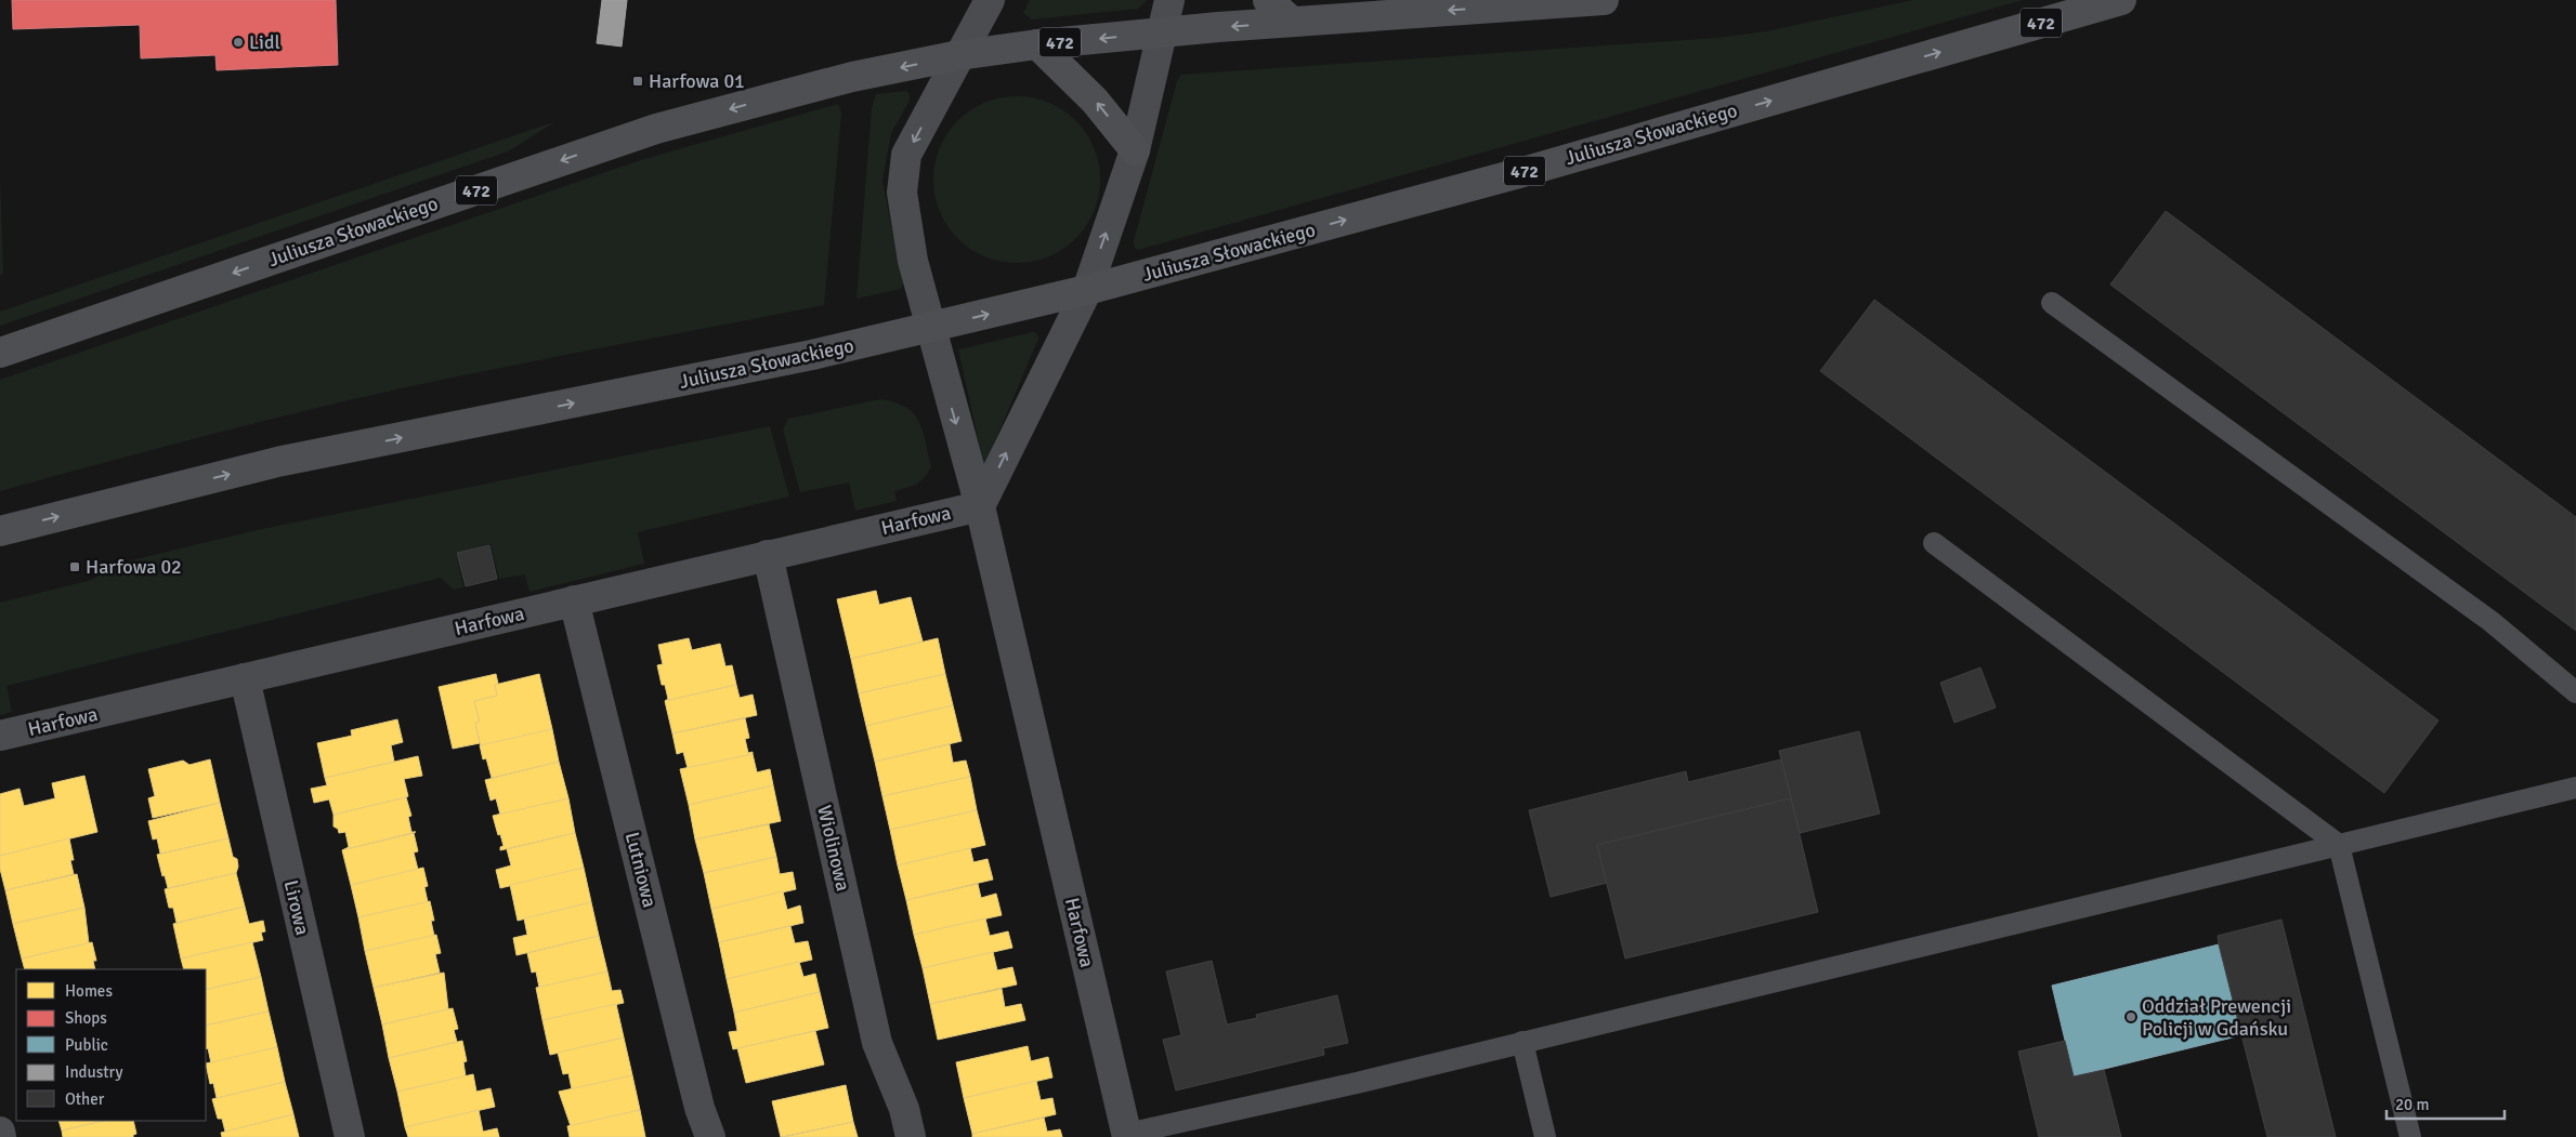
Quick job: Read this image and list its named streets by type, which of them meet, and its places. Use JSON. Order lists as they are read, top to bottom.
{
  "streets": {
    "main road": ["472", "Juliusza Słowackiego"],
    "street": [
      "Harfowa",
      "Wiolinowa",
      "Lutniowa",
      "Lirowa"
    ]
  },
  "crossings": [
    ["472", "Juliusza Słowackiego"],
    ["472", "Harfowa"],
    ["Juliusza Słowackiego", "Harfowa"],
    ["Harfowa", "Wiolinowa"],
    ["Harfowa", "Lutniowa"],
    ["Harfowa", "Lirowa"]
  ],
  "places": {
    "other": ["Lidl", "Oddział Prewencji Policji w Gdańsku"],
    "transit": ["Harfowa 01", "Harfowa 02"]
  },
  "legend": [
    "Homes",
    "Shops",
    "Public",
    "Industry",
    "Other"
  ],
  "scale_bar": "20 m"
}
